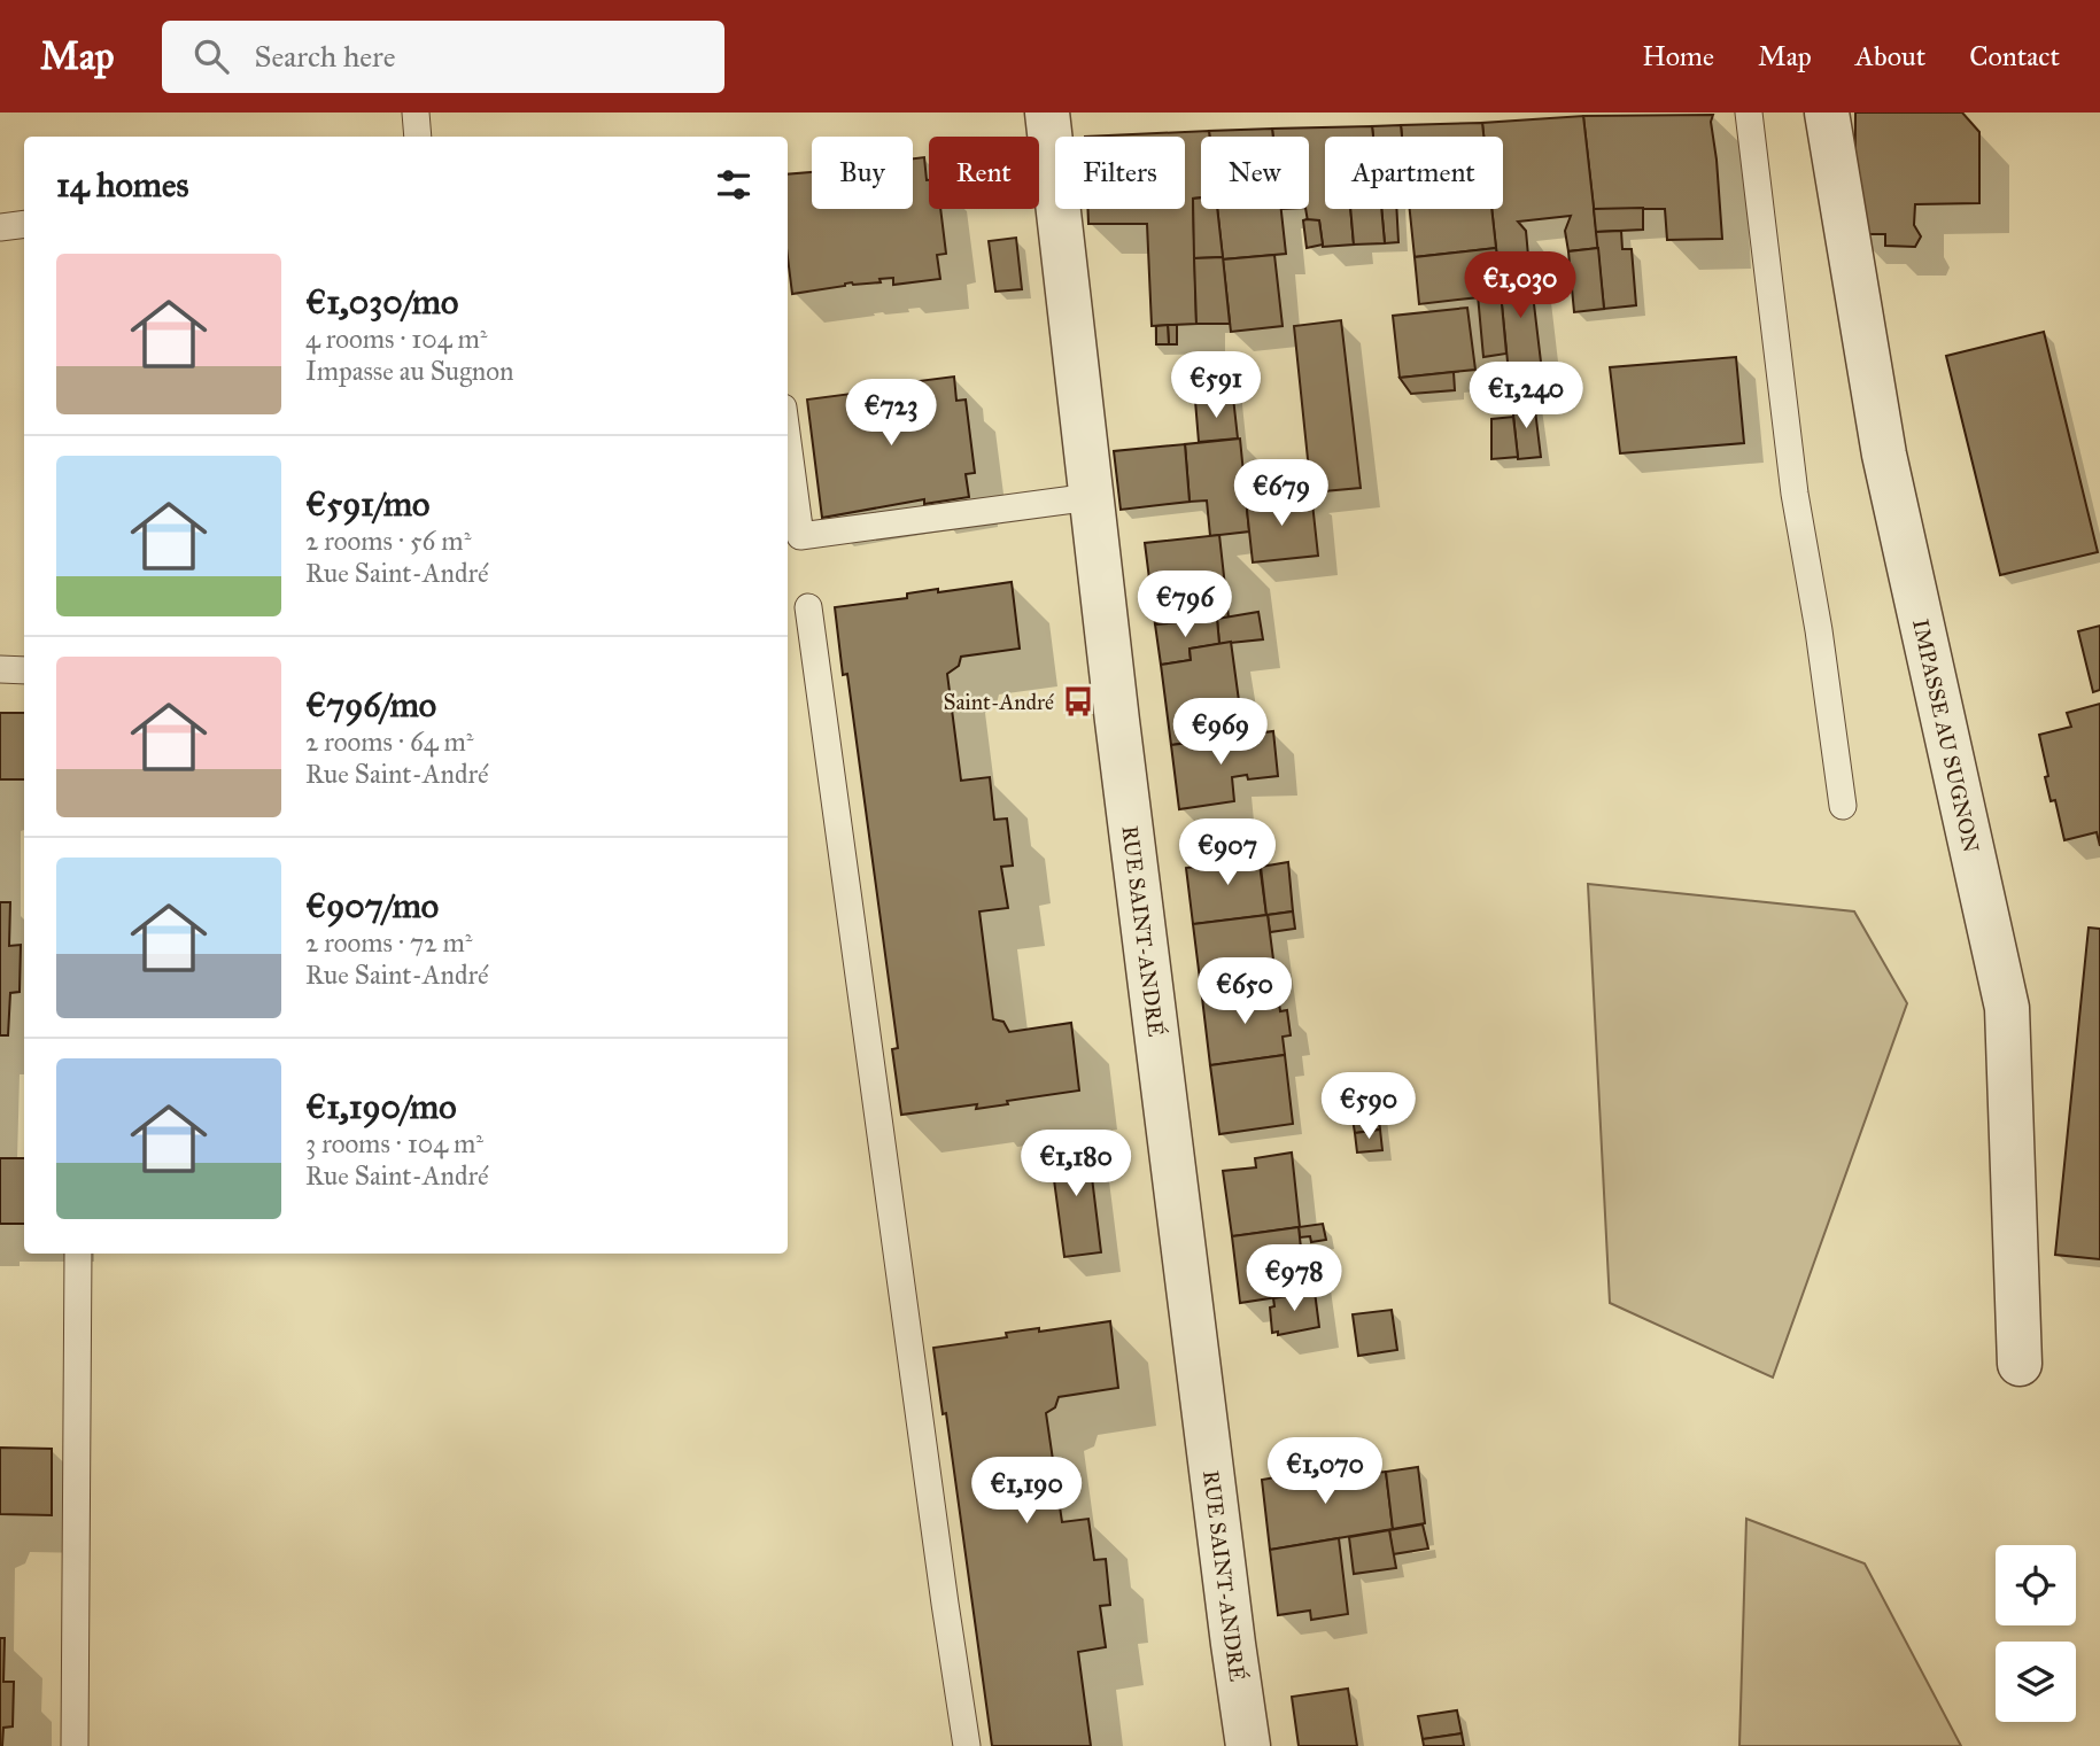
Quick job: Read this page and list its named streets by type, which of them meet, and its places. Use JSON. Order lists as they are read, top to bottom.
{
  "streets": {
    "street": ["IMPASSE AU SUGNON", "RUE SAINT-ANDRÉ"]
  },
  "places": {
    "bus stop": ["Saint-André"]
  },
  "page": {
    "header": "Map",
    "search": "Search here",
    "nav": [
      "Home",
      "Map",
      "About",
      "Contact"
    ],
    "chip": [
      "Buy",
      "Rent",
      "Filters",
      "New",
      "Apartment"
    ],
    "heading": "14 homes",
    "list": [
      {
        "name": "€1,030/mo",
        "note": "4 rooms · 104 m² · Impasse au Sugnon"
      },
      {
        "name": "€591/mo",
        "note": "2 rooms · 56 m² · Rue Saint-André"
      },
      {
        "name": "€796/mo",
        "note": "2 rooms · 64 m² · Rue Saint-André"
      },
      {
        "name": "€907/mo",
        "note": "2 rooms · 72 m² · Rue Saint-André"
      },
      {
        "name": "€1,190/mo",
        "note": "3 rooms · 104 m² · Rue Saint-André"
      }
    ],
    "price": [
      "€1,030",
      "€591",
      "€1,240",
      "€723",
      "€679",
      "€796",
      "€969",
      "€907",
      "€650",
      "€590",
      "€1,180",
      "€978",
      "€1,070",
      "€1,190"
    ]
  }
}
